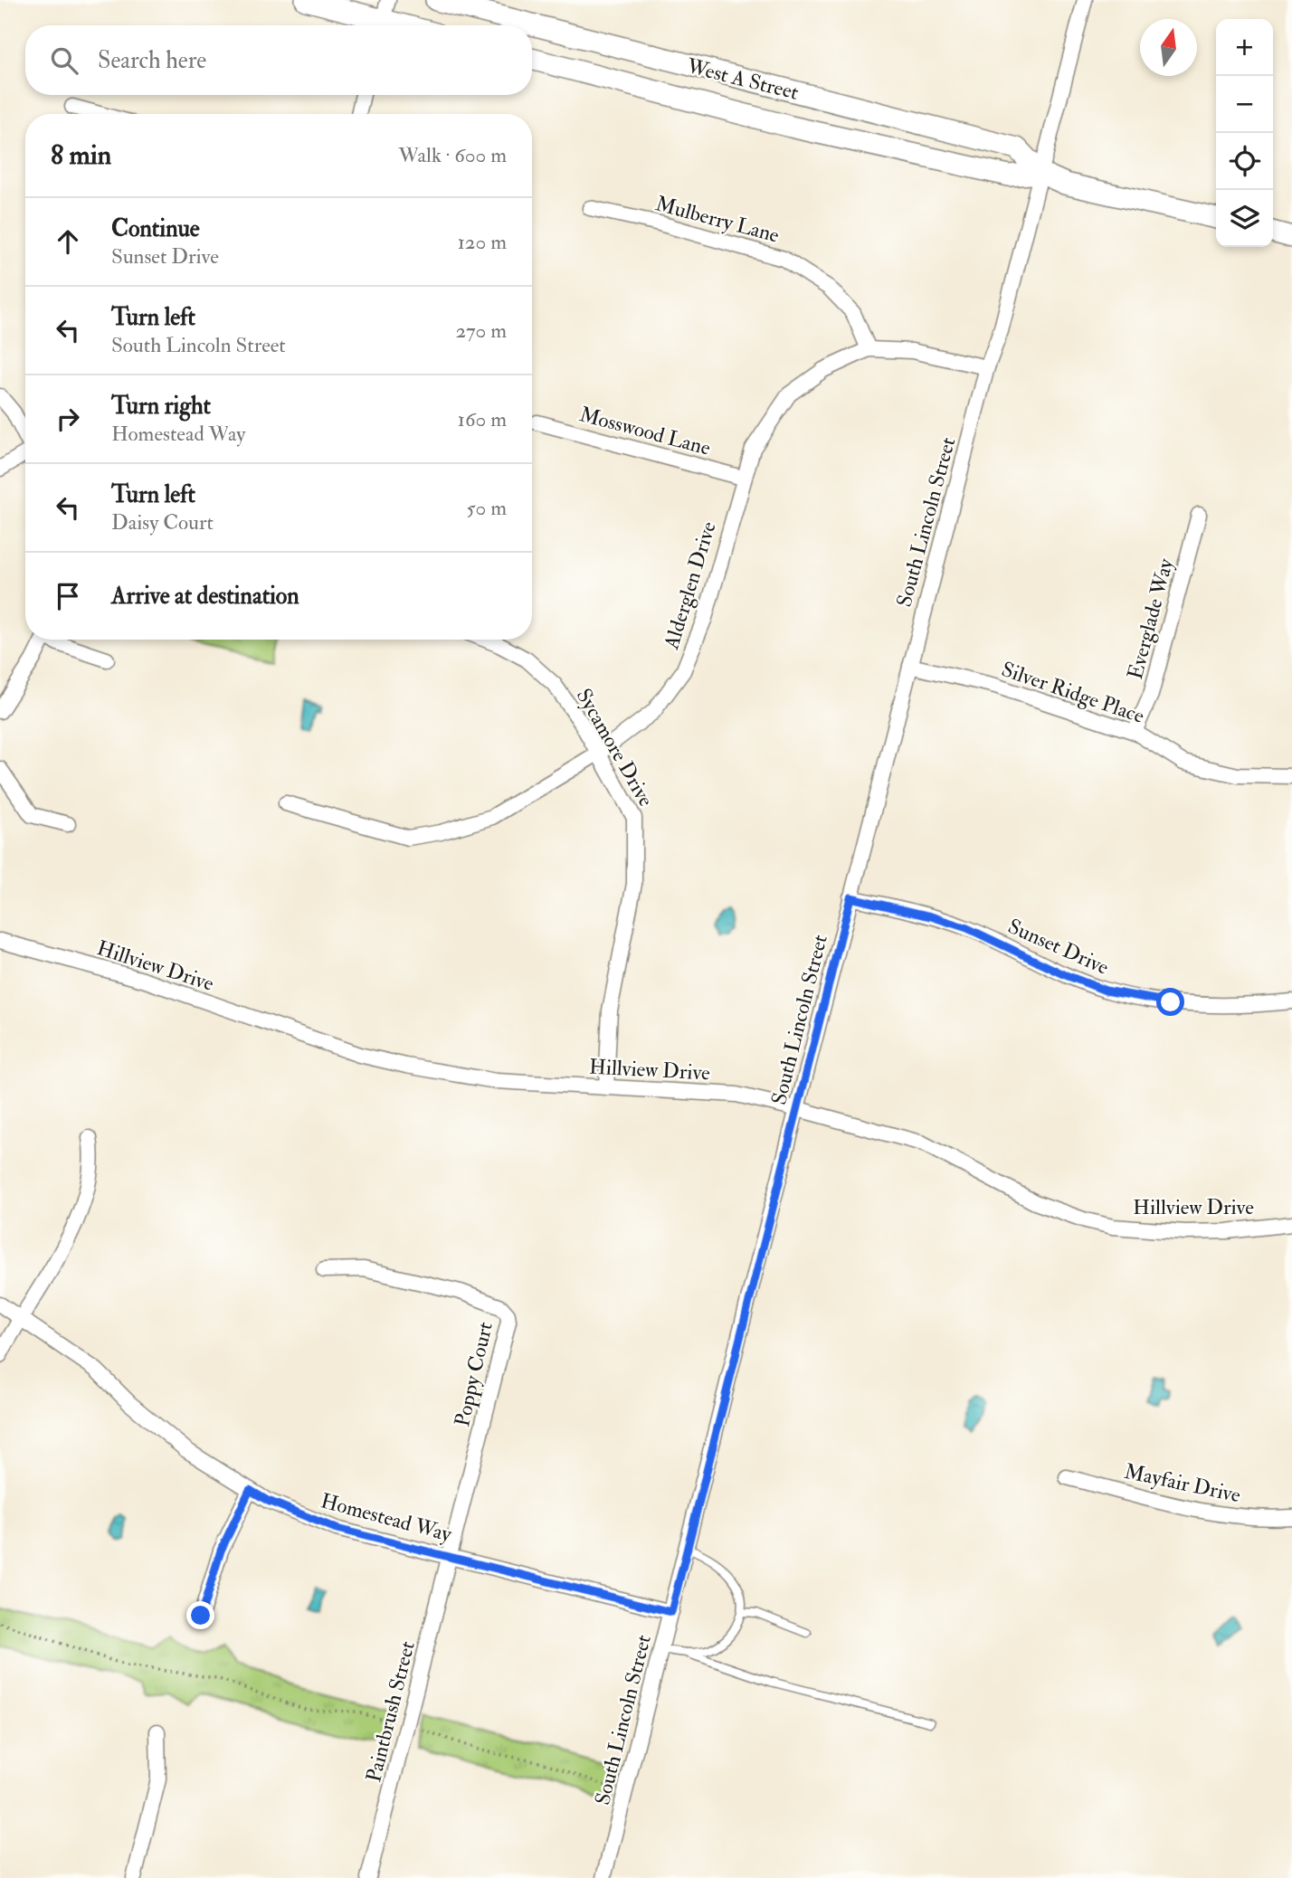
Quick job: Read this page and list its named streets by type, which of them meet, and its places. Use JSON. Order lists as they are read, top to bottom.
{
  "streets": {
    "main road": ["West A Street"],
    "street": [
      "Mulberry Lane",
      "Mosswood Lane",
      "South Lincoln Street",
      "Alderglen Drive",
      "Everglade Way",
      "Silver Ridge Place",
      "Sycamore Drive",
      "Sunset Drive",
      "Hillview Drive",
      "Poppy Court",
      "Mayfair Drive",
      "Homestead Way",
      "Paintbrush Street"
    ]
  },
  "crossings": [
    ["West A Street", "South Lincoln Street"],
    ["Mulberry Lane", "Alderglen Drive"],
    ["Mosswood Lane", "Alderglen Drive"],
    ["South Lincoln Street", "Alderglen Drive"],
    ["South Lincoln Street", "Silver Ridge Place"],
    ["South Lincoln Street", "Sunset Drive"],
    ["South Lincoln Street", "Hillview Drive"],
    ["South Lincoln Street", "Homestead Way"],
    ["Alderglen Drive", "Sycamore Drive"],
    ["Everglade Way", "Silver Ridge Place"],
    ["Sycamore Drive", "Hillview Drive"],
    ["Poppy Court", "Homestead Way"],
    ["Poppy Court", "Paintbrush Street"],
    ["Homestead Way", "Paintbrush Street"]
  ],
  "north": "top",
  "page": {
    "map_buttons": ["+", "−"],
    "search": "Search here",
    "heading": ["8 min", "Walk · 600 m"],
    "list": [
      ["Continue", "Sunset Drive", "120 m"],
      ["Turn left", "South Lincoln Street", "270 m"],
      ["Turn right", "Homestead Way", "160 m"],
      ["Turn left", "Daisy Court", "50 m"],
      "Arrive at destination"
    ]
  }
}
